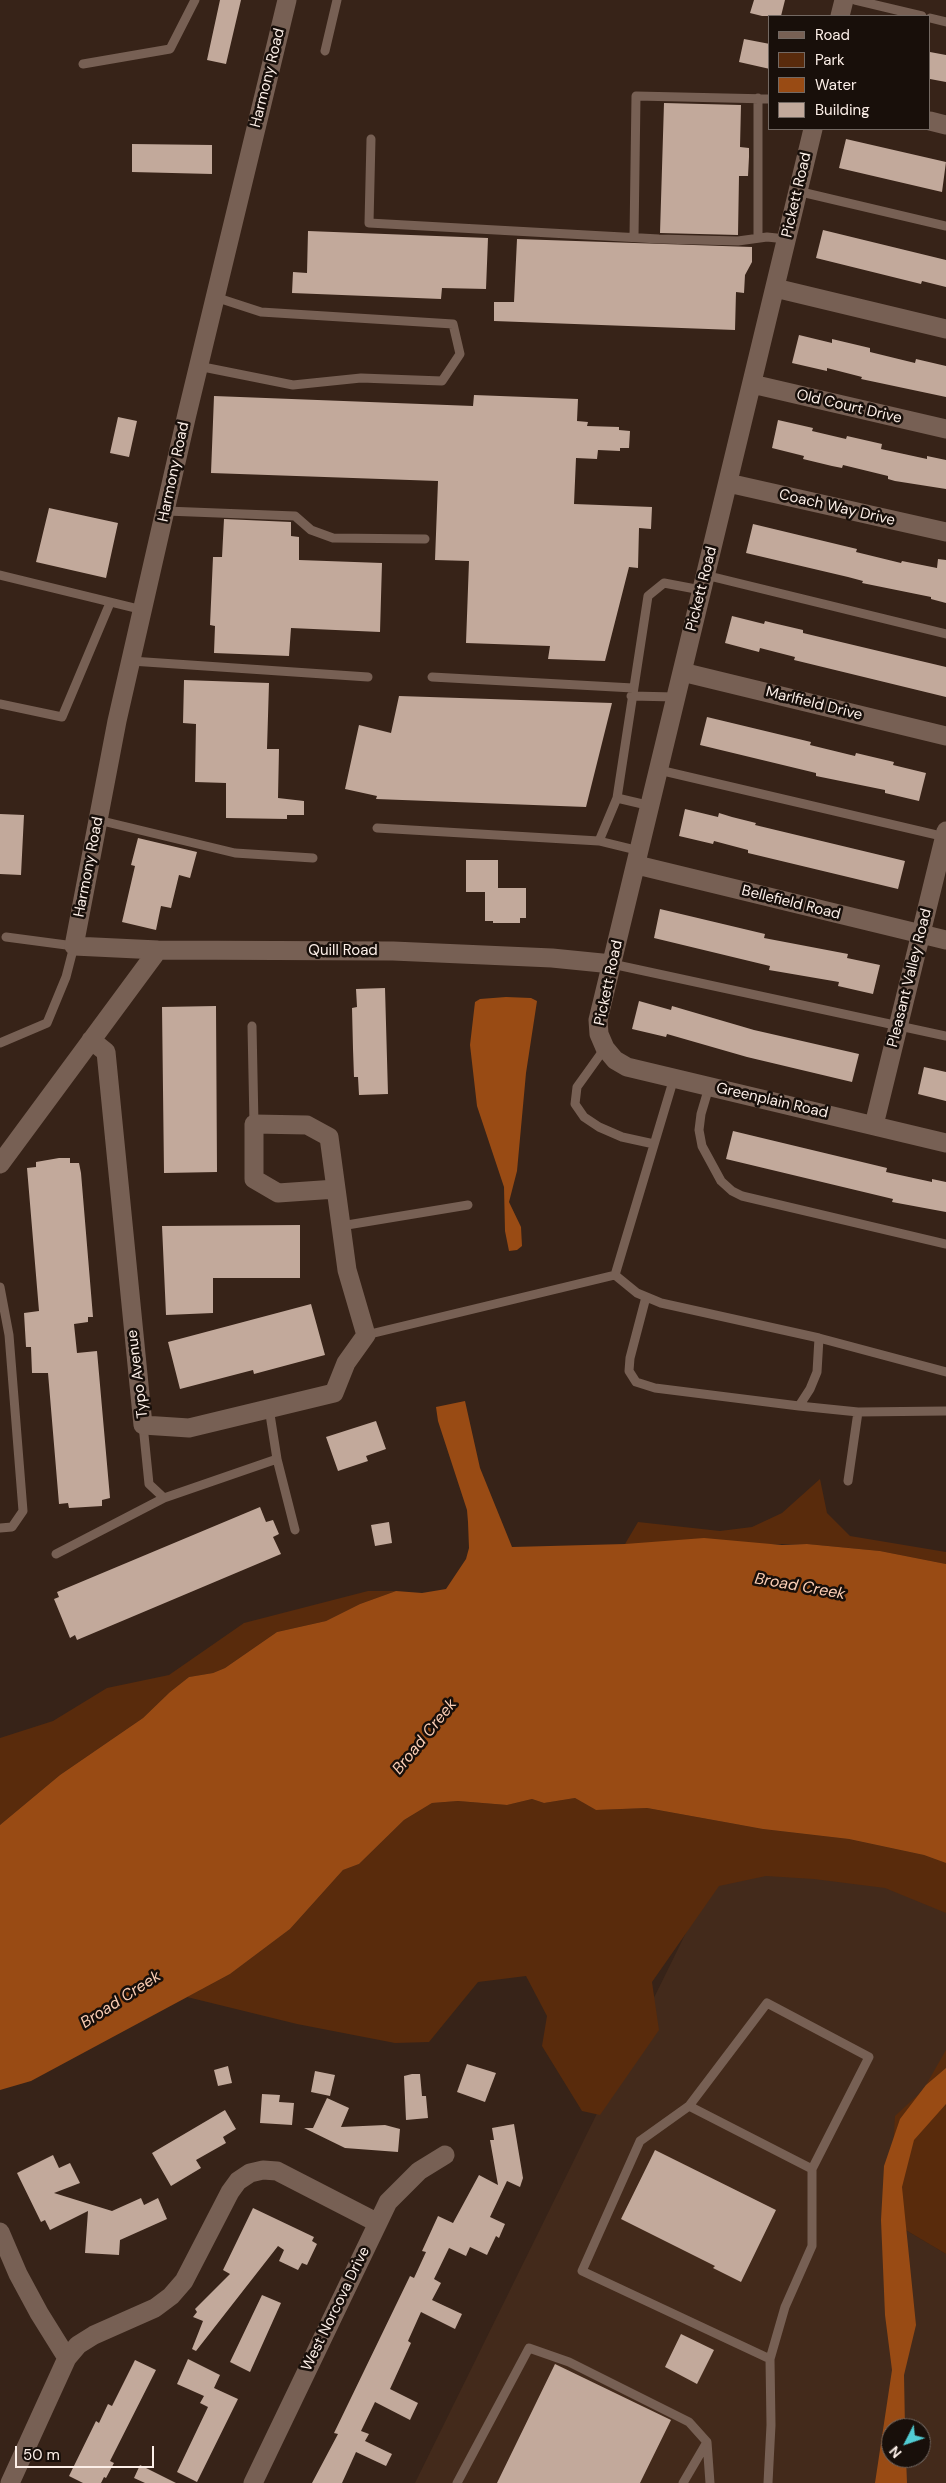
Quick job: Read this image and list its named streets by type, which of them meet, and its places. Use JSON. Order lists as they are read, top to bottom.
{
  "streets": {
    "street": [
      "Harmony Road",
      "Pickett Road",
      "Old Court Drive",
      "Coach Way Drive",
      "Marlfield Drive",
      "Bellefield Road",
      "Quill Road",
      "Pleasant Valley Road",
      "Greenplain Road",
      "Typo Avenue",
      "West Norcova Drive"
    ]
  },
  "crossings": [
    ["Harmony Road", "Quill Road"],
    ["Pickett Road", "Old Court Drive"],
    ["Pickett Road", "Coach Way Drive"],
    ["Pickett Road", "Marlfield Drive"],
    ["Pickett Road", "Bellefield Road"],
    ["Pickett Road", "Quill Road"],
    ["Pickett Road", "Greenplain Road"],
    ["Bellefield Road", "Pleasant Valley Road"],
    ["Pleasant Valley Road", "Greenplain Road"]
  ],
  "water": ["Broad Creek"],
  "legend": [
    "Road",
    "Park",
    "Water",
    "Building"
  ],
  "scale_bar": "50 m",
  "north": "bottom left"
}
